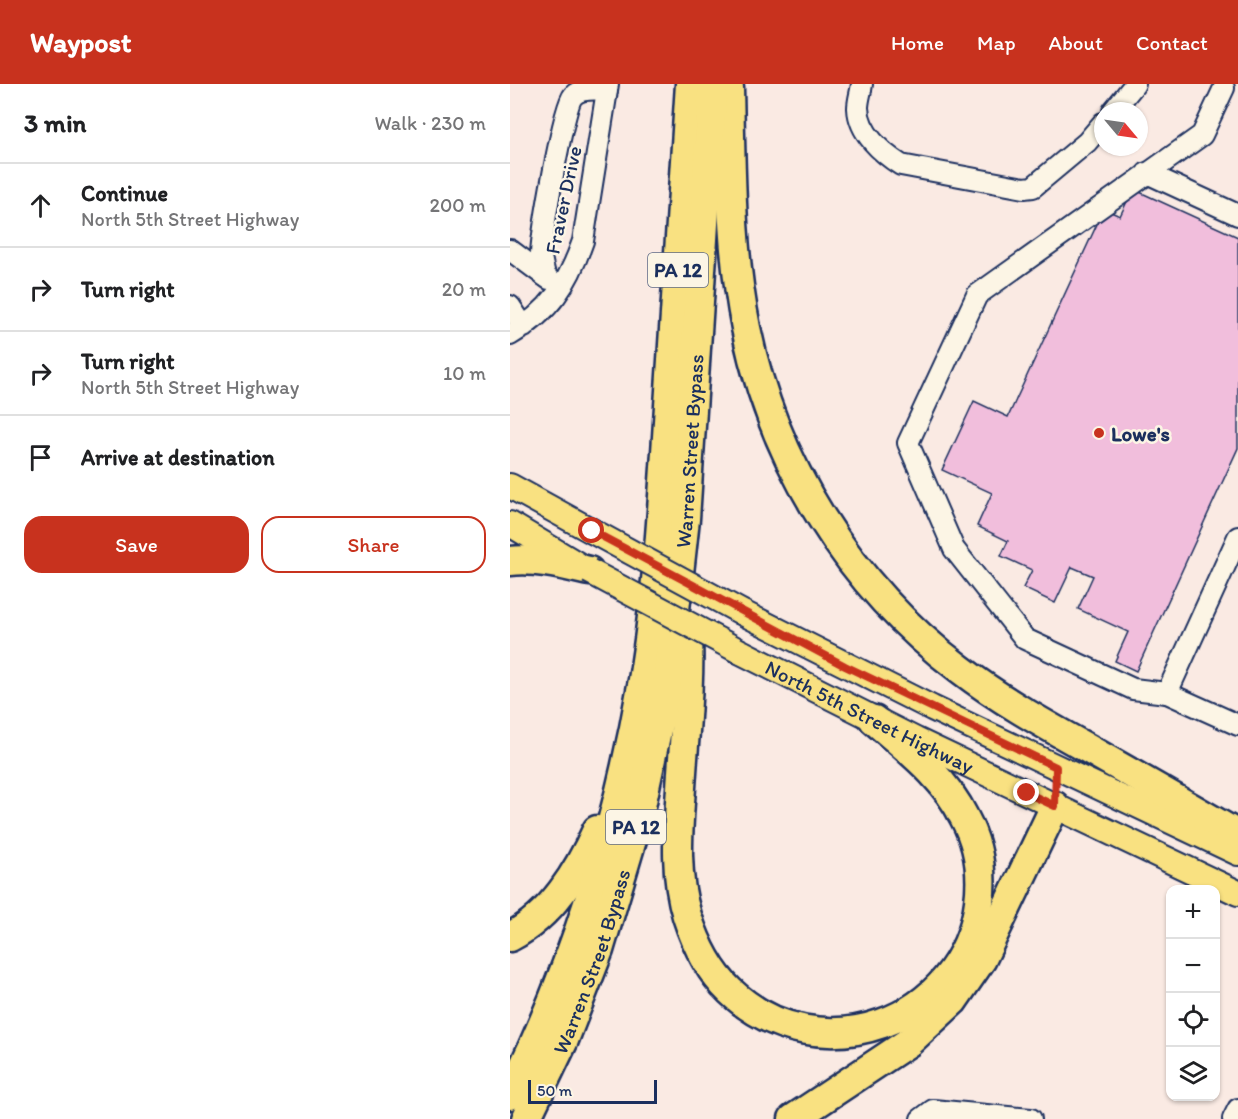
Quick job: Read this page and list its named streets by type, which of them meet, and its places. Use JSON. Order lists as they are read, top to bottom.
{
  "streets": {
    "highway": ["PA 12", "Warren Street Bypass"],
    "main road": ["North 5th Street Highway"],
    "street": ["Fraver Drive"]
  },
  "places": ["Lowe's"],
  "scale_bar": "50 m",
  "north": "bottom right",
  "page": {
    "header": "Waypost",
    "nav": [
      "Home",
      "Map",
      "About",
      "Contact"
    ],
    "heading": ["3 min", "Walk · 230 m"],
    "list": [
      ["Continue", "North 5th Street Highway", "200 m"],
      ["Turn right", "20 m"],
      ["Turn right", "North 5th Street Highway", "10 m"],
      "Arrive at destination"
    ],
    "buttons": ["Save", "Share"],
    "map_buttons": ["+", "−"],
    "scale": "50 m"
  }
}
